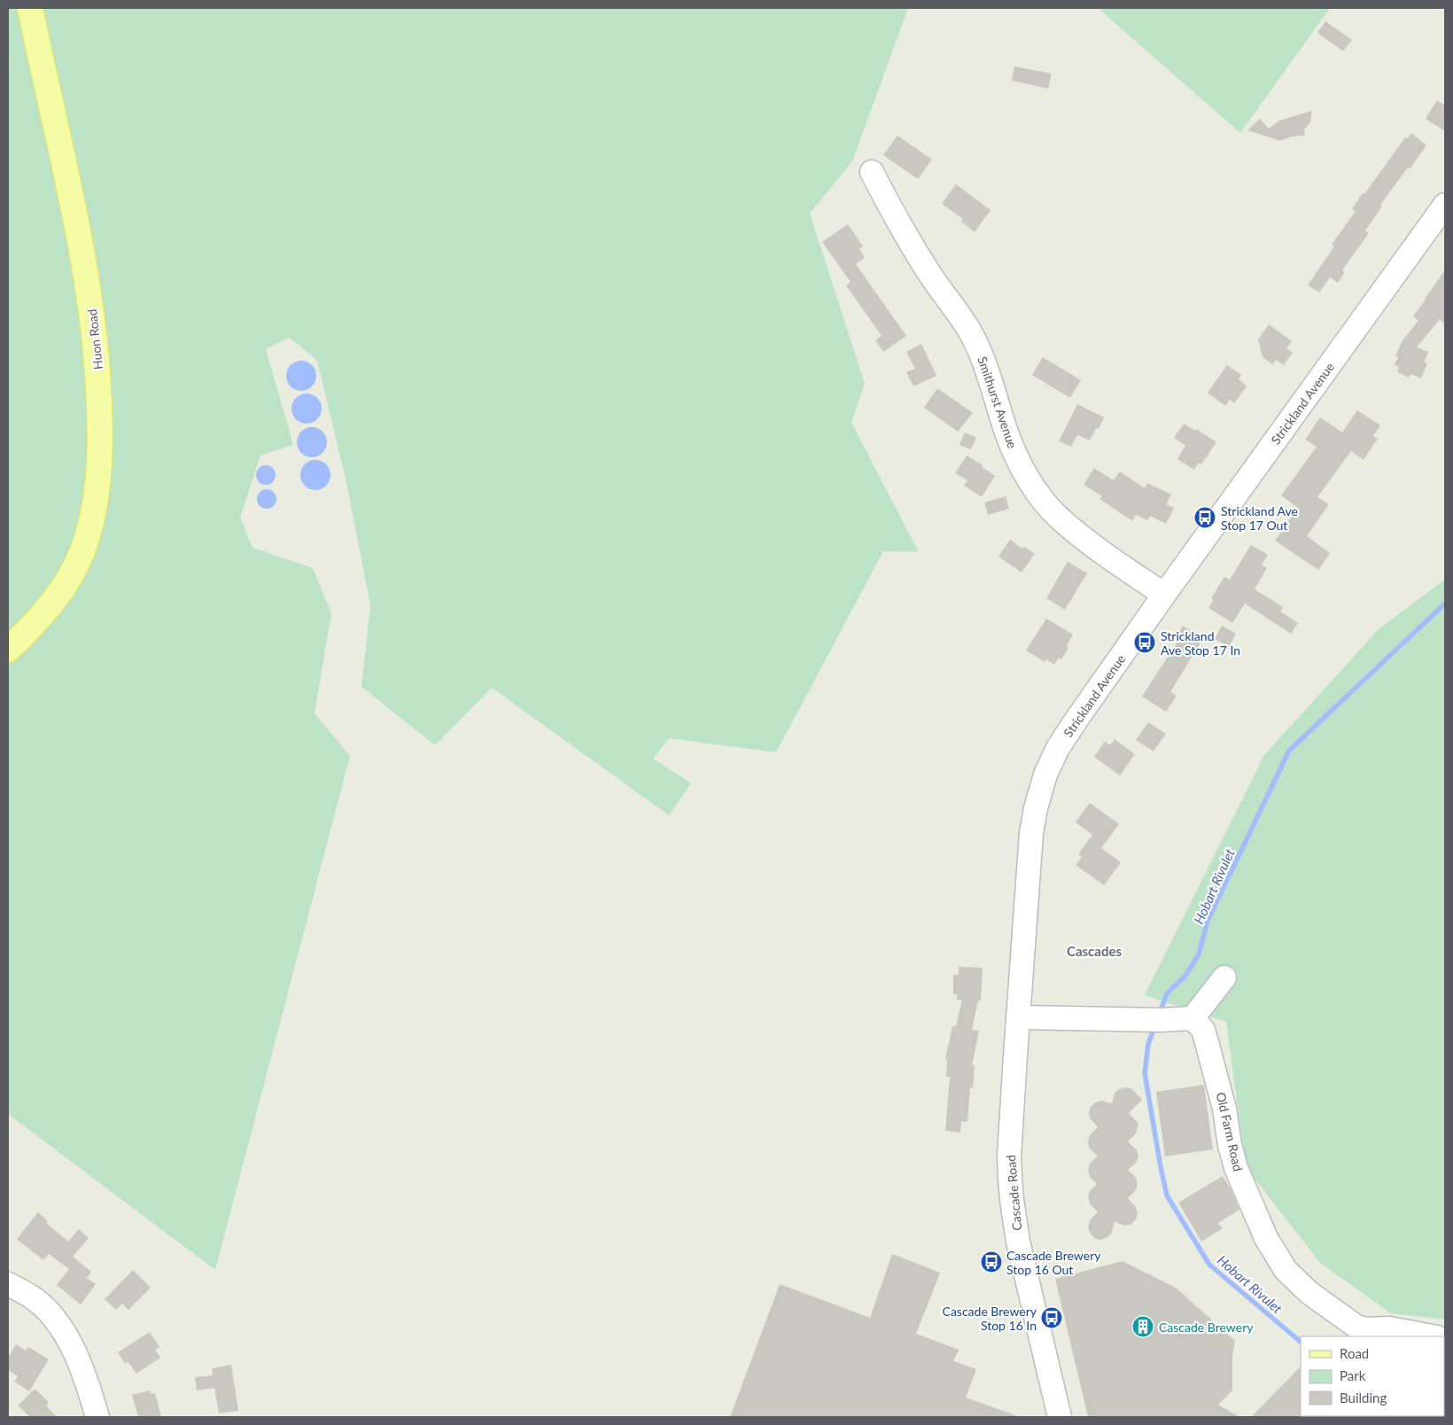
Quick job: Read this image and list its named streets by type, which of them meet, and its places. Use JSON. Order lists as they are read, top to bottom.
{
  "streets": {
    "main road": ["Huon Road"],
    "street": [
      "Smithurst Avenue",
      "Strickland Avenue",
      "Old Farm Road",
      "Cascade Road"
    ]
  },
  "crossings": [
    ["Smithurst Avenue", "Strickland Avenue"],
    ["Strickland Avenue", "Cascade Road"]
  ],
  "districts": ["Cascades"],
  "water": ["Hobart Rivulet"],
  "places": {
    "bus stop": [
      "Strickland Ave Stop 17 Out",
      "Strickland Ave Stop 17 In",
      "Cascade Brewery Stop 16 Out",
      "Cascade Brewery Stop 16 In"
    ],
    "building": ["Cascade Brewery"]
  },
  "legend": ["Road", "Park", "Building"]
}
